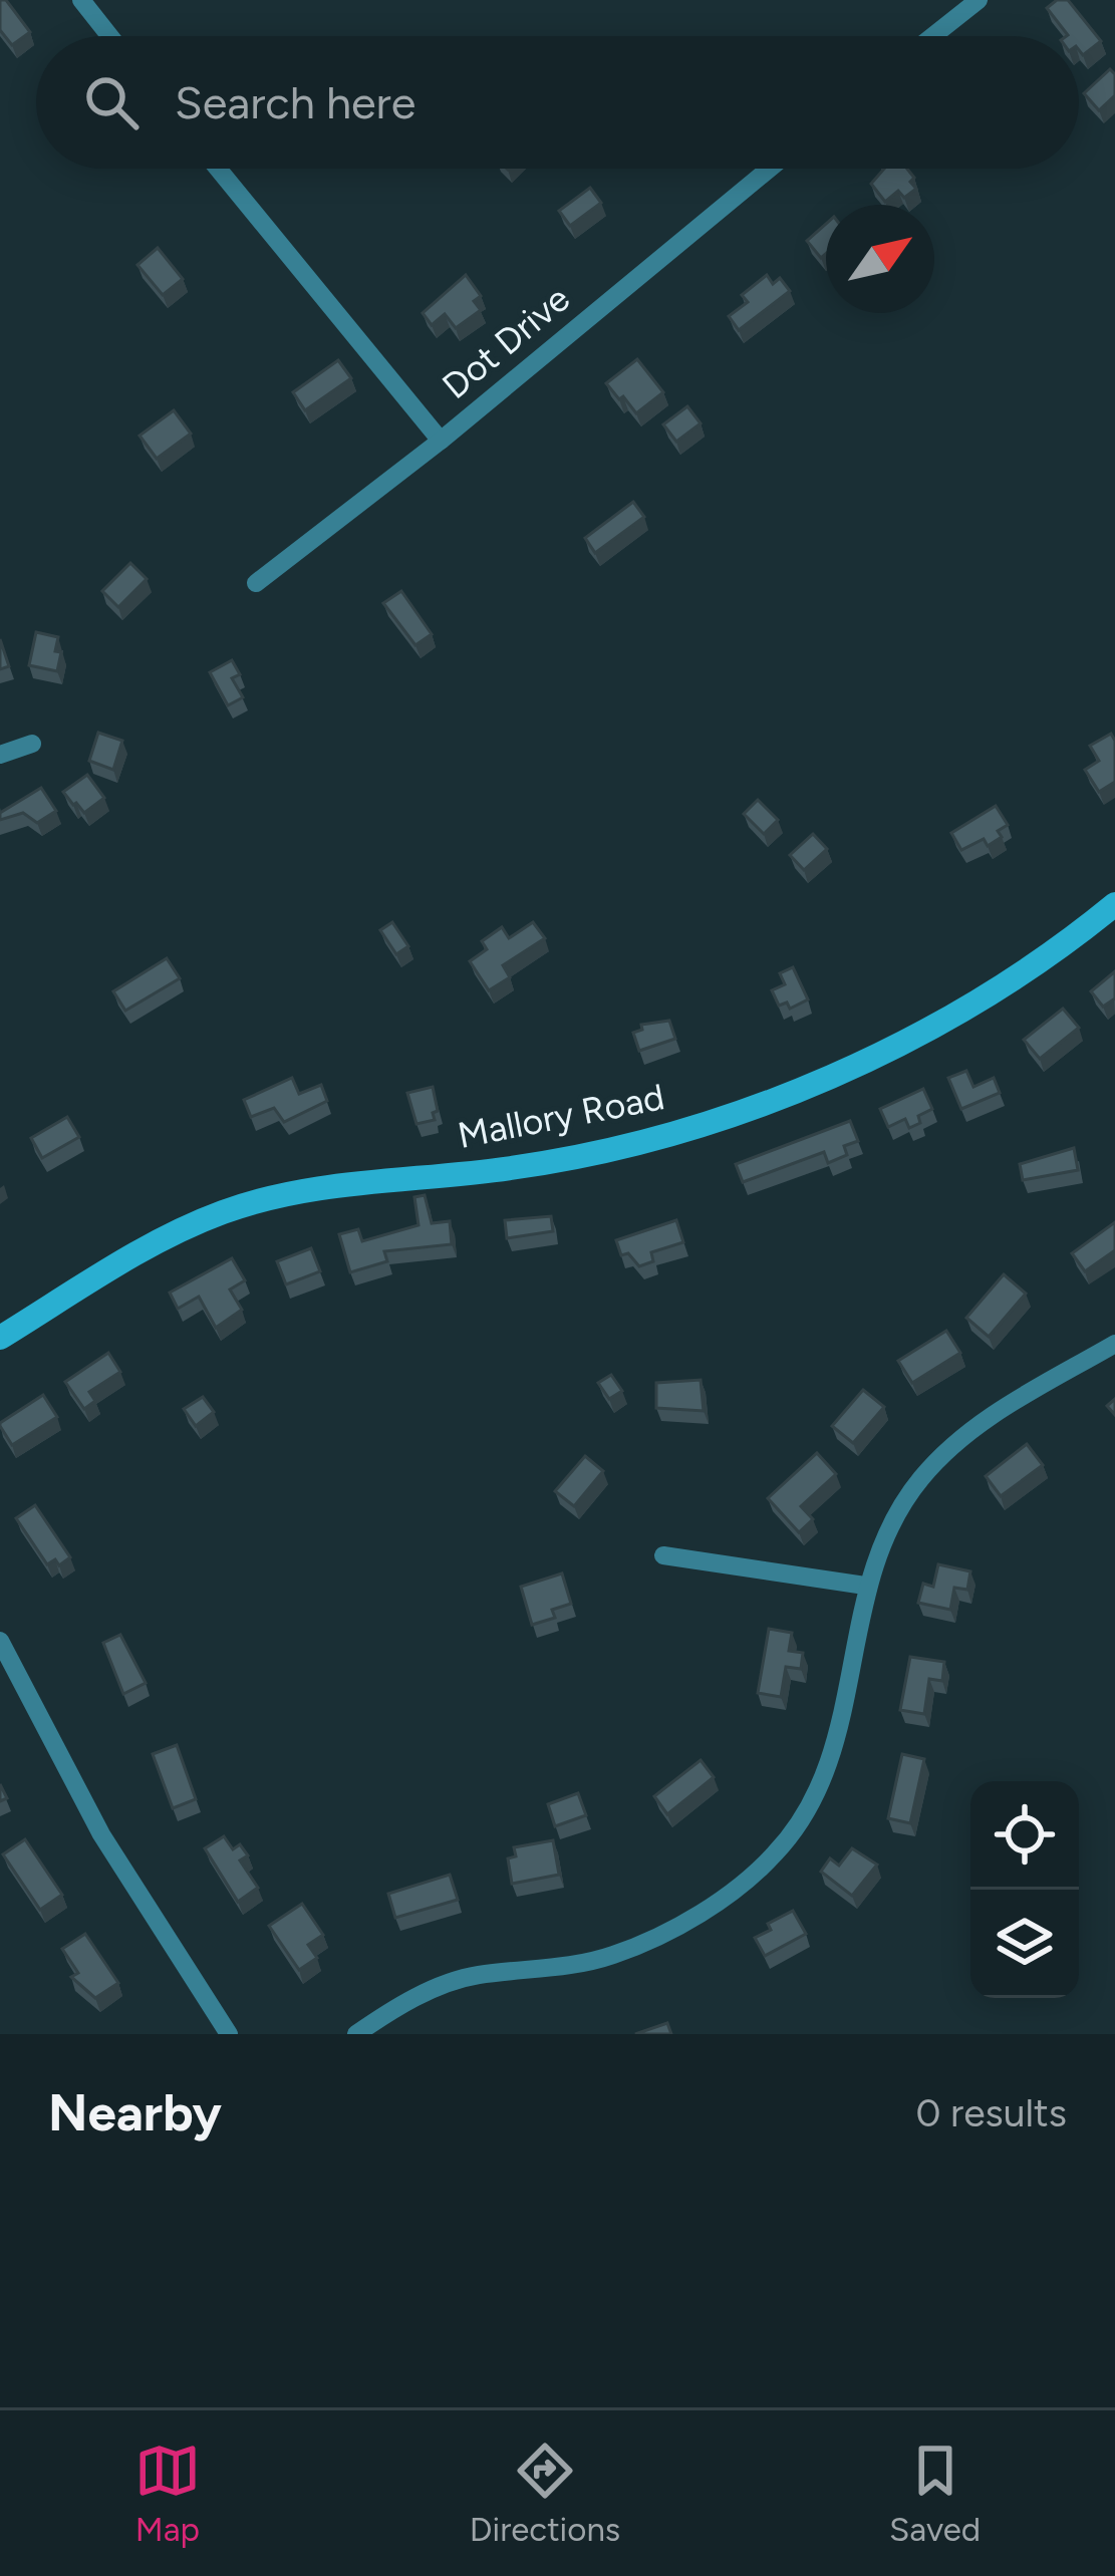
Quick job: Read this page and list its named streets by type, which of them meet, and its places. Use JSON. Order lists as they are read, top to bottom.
{
  "streets": {
    "street": ["Dot Drive", "Mallory Road"]
  },
  "north": "top right",
  "page": {
    "search": "Search here",
    "heading": ["Nearby", "0 results"],
    "nav": ["Map", "Directions", "Saved"]
  }
}
